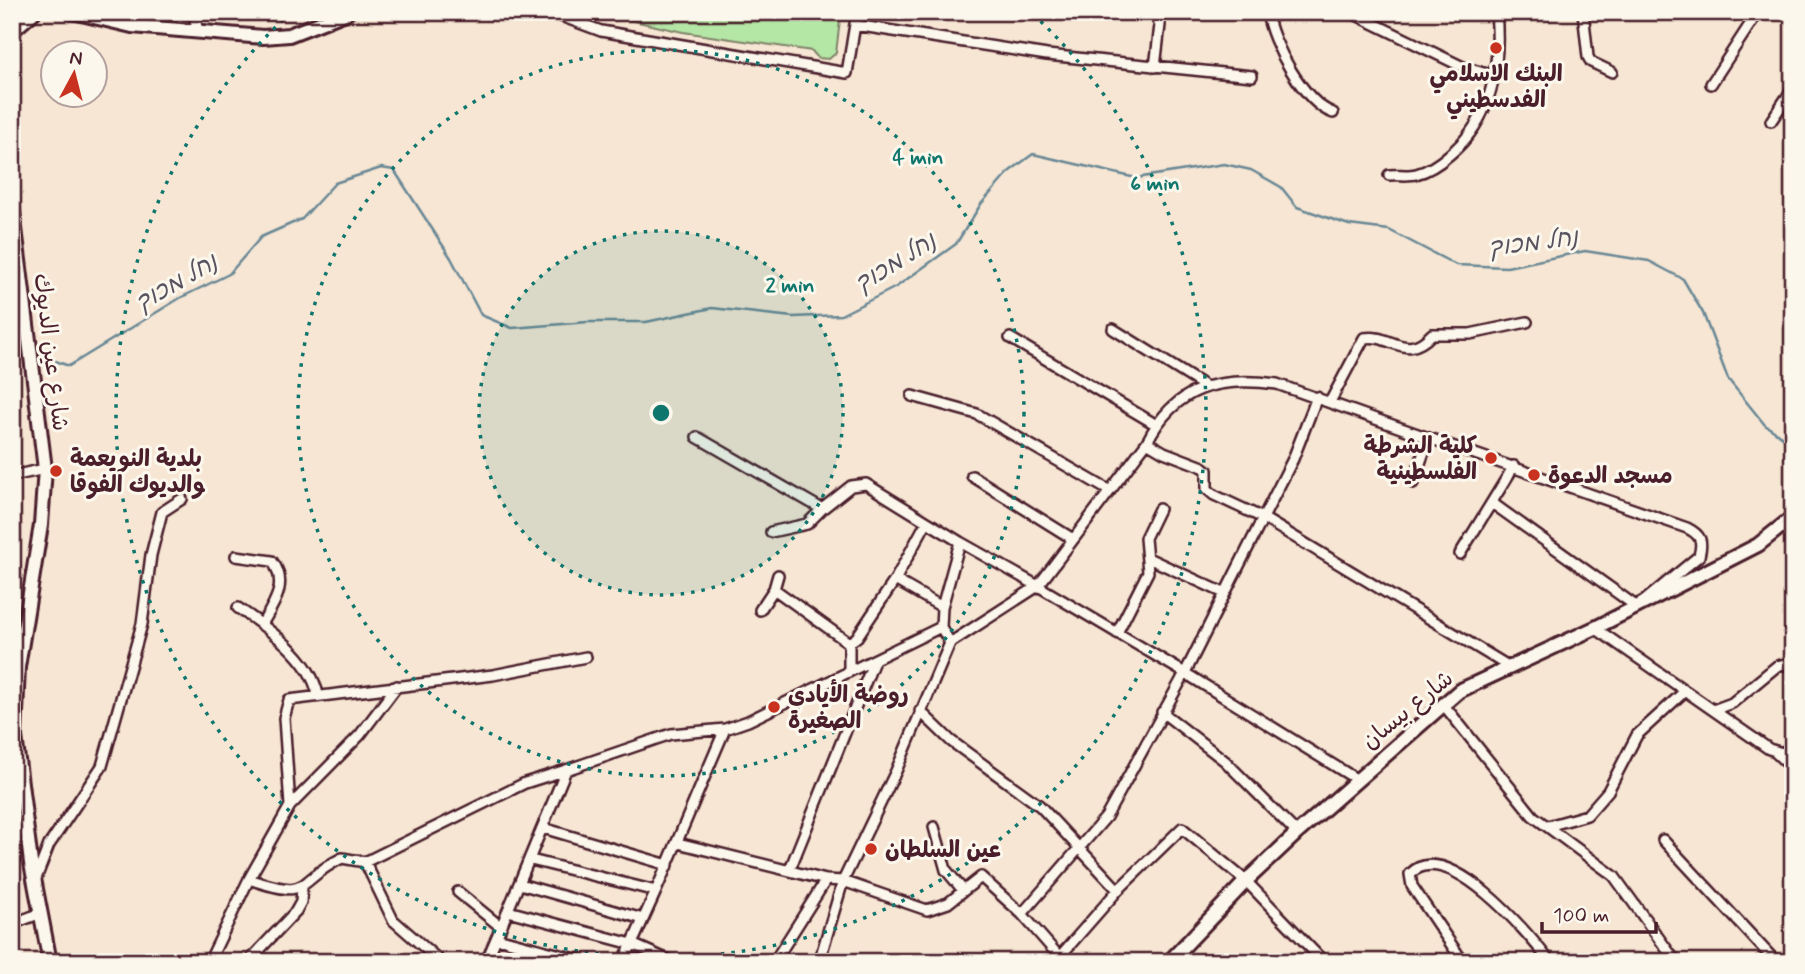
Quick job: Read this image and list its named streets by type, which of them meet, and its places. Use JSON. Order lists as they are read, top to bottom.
{
  "streets": {
    "street": ["شارع عين الديوك", "شارع بيسان"]
  },
  "water": ["נחל מכוך"],
  "places": [
    "البنك الاسلامي الفدسطيني",
    "كلية الشرطة الفلسطينية",
    "بلدية النويعمة والديوك الفوقا",
    "مسجد الدعوة",
    "روضة الأيادي الصغيرة",
    "عين السلطان"
  ],
  "scale_bar": "100 m",
  "north": "top",
  "rings": ["4 min", "6 min", "2 min"]
}
